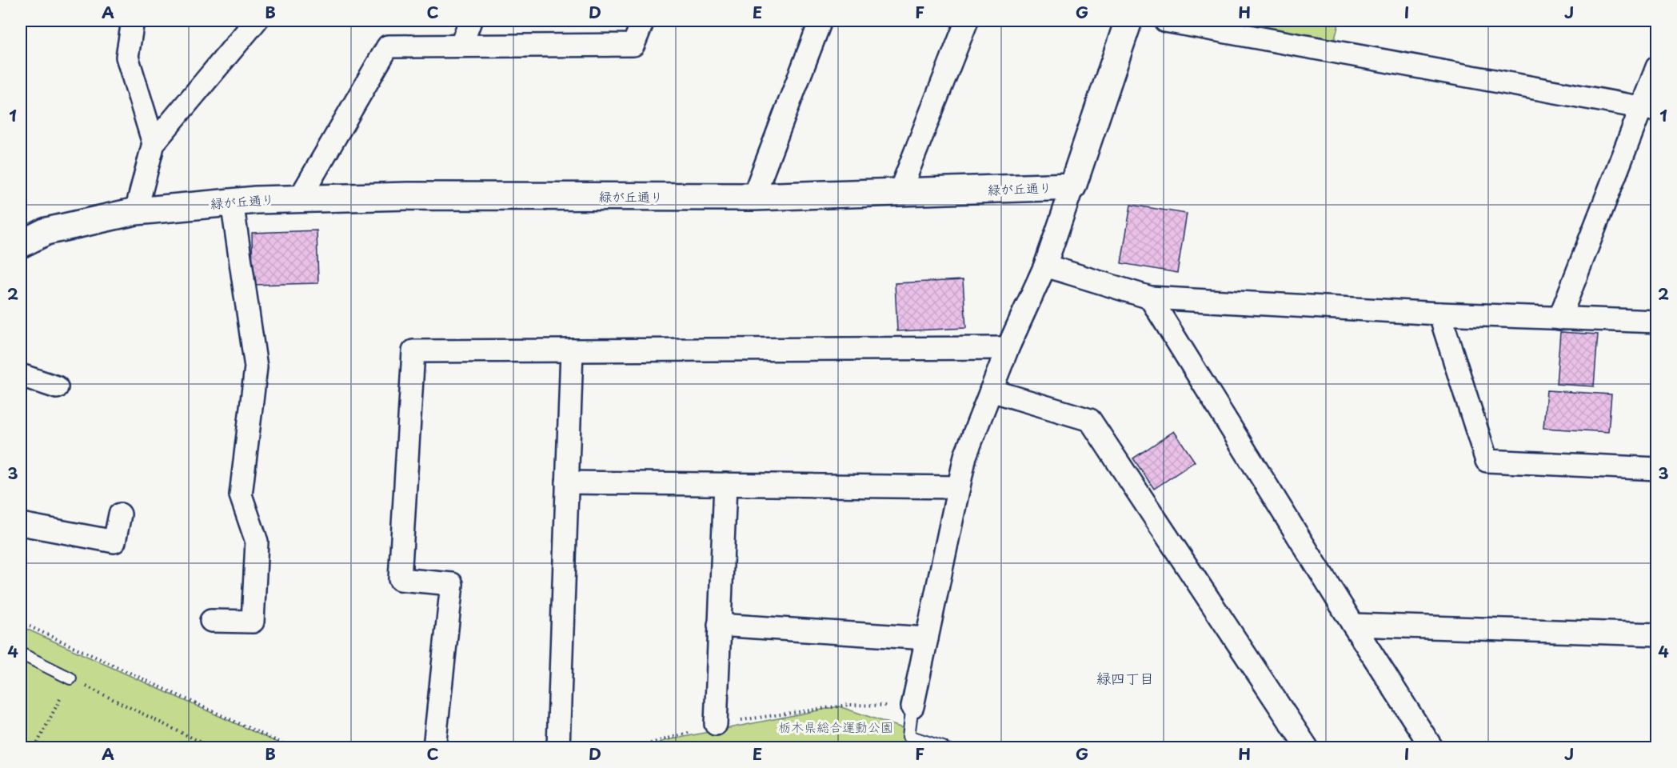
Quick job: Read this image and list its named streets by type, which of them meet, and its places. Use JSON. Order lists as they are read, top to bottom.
{
  "streets": {
    "street": ["緑が丘通り"]
  },
  "districts": ["緑四丁目"],
  "parks": ["栃木県総合運動公園"],
  "grid": {
    "columns": [
      "A",
      "B",
      "C",
      "D",
      "E",
      "F",
      "G",
      "H",
      "I",
      "J"
    ],
    "rows": [
      "1",
      "2",
      "3",
      "4"
    ]
  }
}
